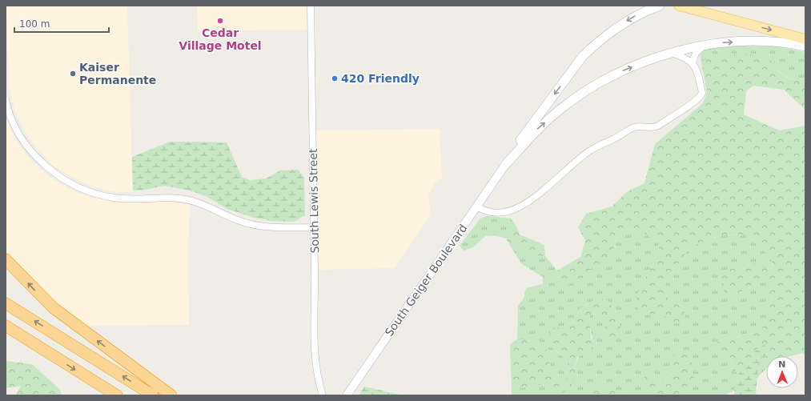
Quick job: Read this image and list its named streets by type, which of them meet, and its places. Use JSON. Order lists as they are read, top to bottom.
{
  "streets": {
    "street": ["South Lewis Street", "South Geiger Boulevard"]
  },
  "places": ["Cedar Village Motel", "Kaiser Permanente", "420 Friendly"],
  "scale_bar": "100 m",
  "north": "top"
}
